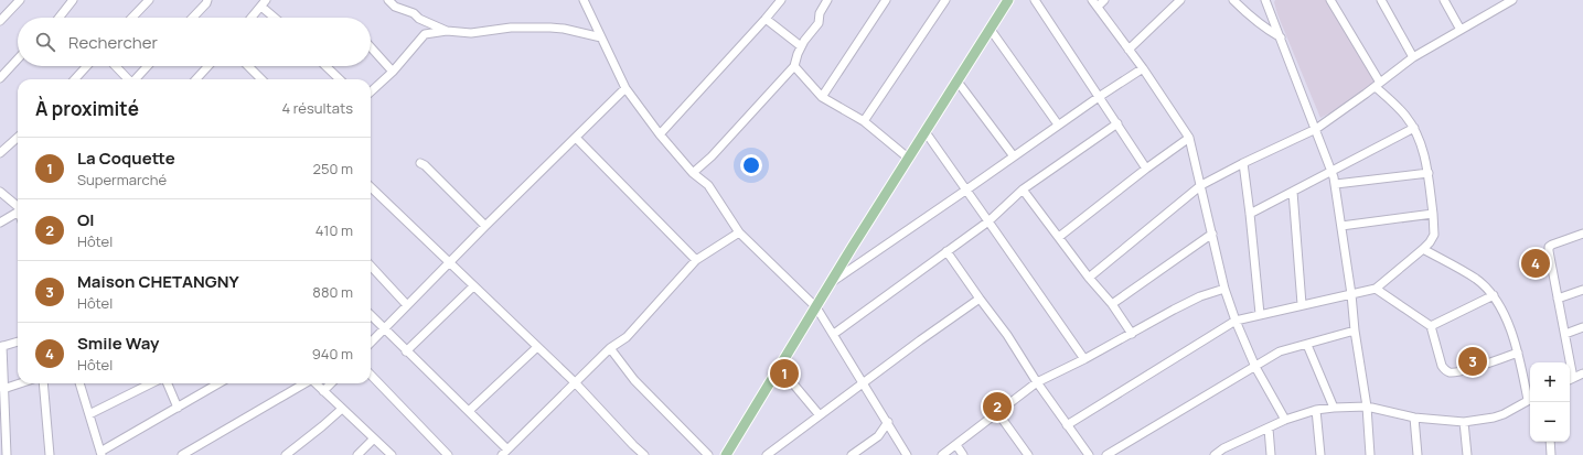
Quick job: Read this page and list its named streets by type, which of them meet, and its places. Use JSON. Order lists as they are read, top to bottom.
{
  "page": {
    "search": "Rechercher",
    "heading": ["À proximité", "4 résultats"],
    "list": [
      {
        "mark": "1",
        "name": "La Coquette",
        "note": "Supermarché",
        "value": "250 m"
      },
      {
        "mark": "2",
        "name": "Ol",
        "note": "Hôtel",
        "value": "410 m"
      },
      {
        "mark": "3",
        "name": "Maison CHETANGNY",
        "note": "Hôtel",
        "value": "880 m"
      },
      {
        "mark": "4",
        "name": "Smile Way",
        "note": "Hôtel",
        "value": "940 m"
      }
    ],
    "pins": [
      "4",
      "3",
      "1",
      "2"
    ],
    "map_buttons": ["+", "−"]
  }
}
